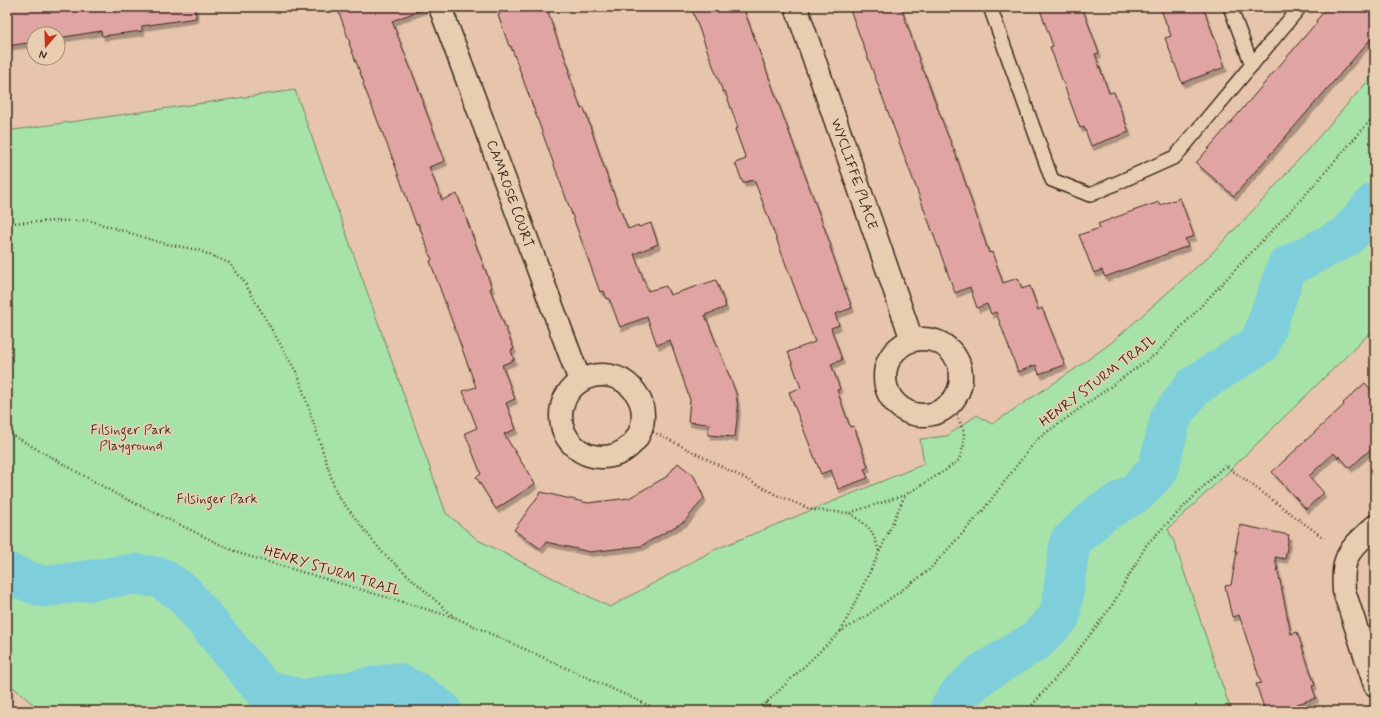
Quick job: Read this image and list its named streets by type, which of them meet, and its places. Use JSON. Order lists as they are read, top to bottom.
{
  "streets": {
    "street": ["WYCLIFFE PLACE", "CAMROSE COURT"],
    "path": ["HENRY STURM TRAIL"]
  },
  "parks": ["Filsinger Park Playground", "Filsinger Park"],
  "north": "bottom"
}
